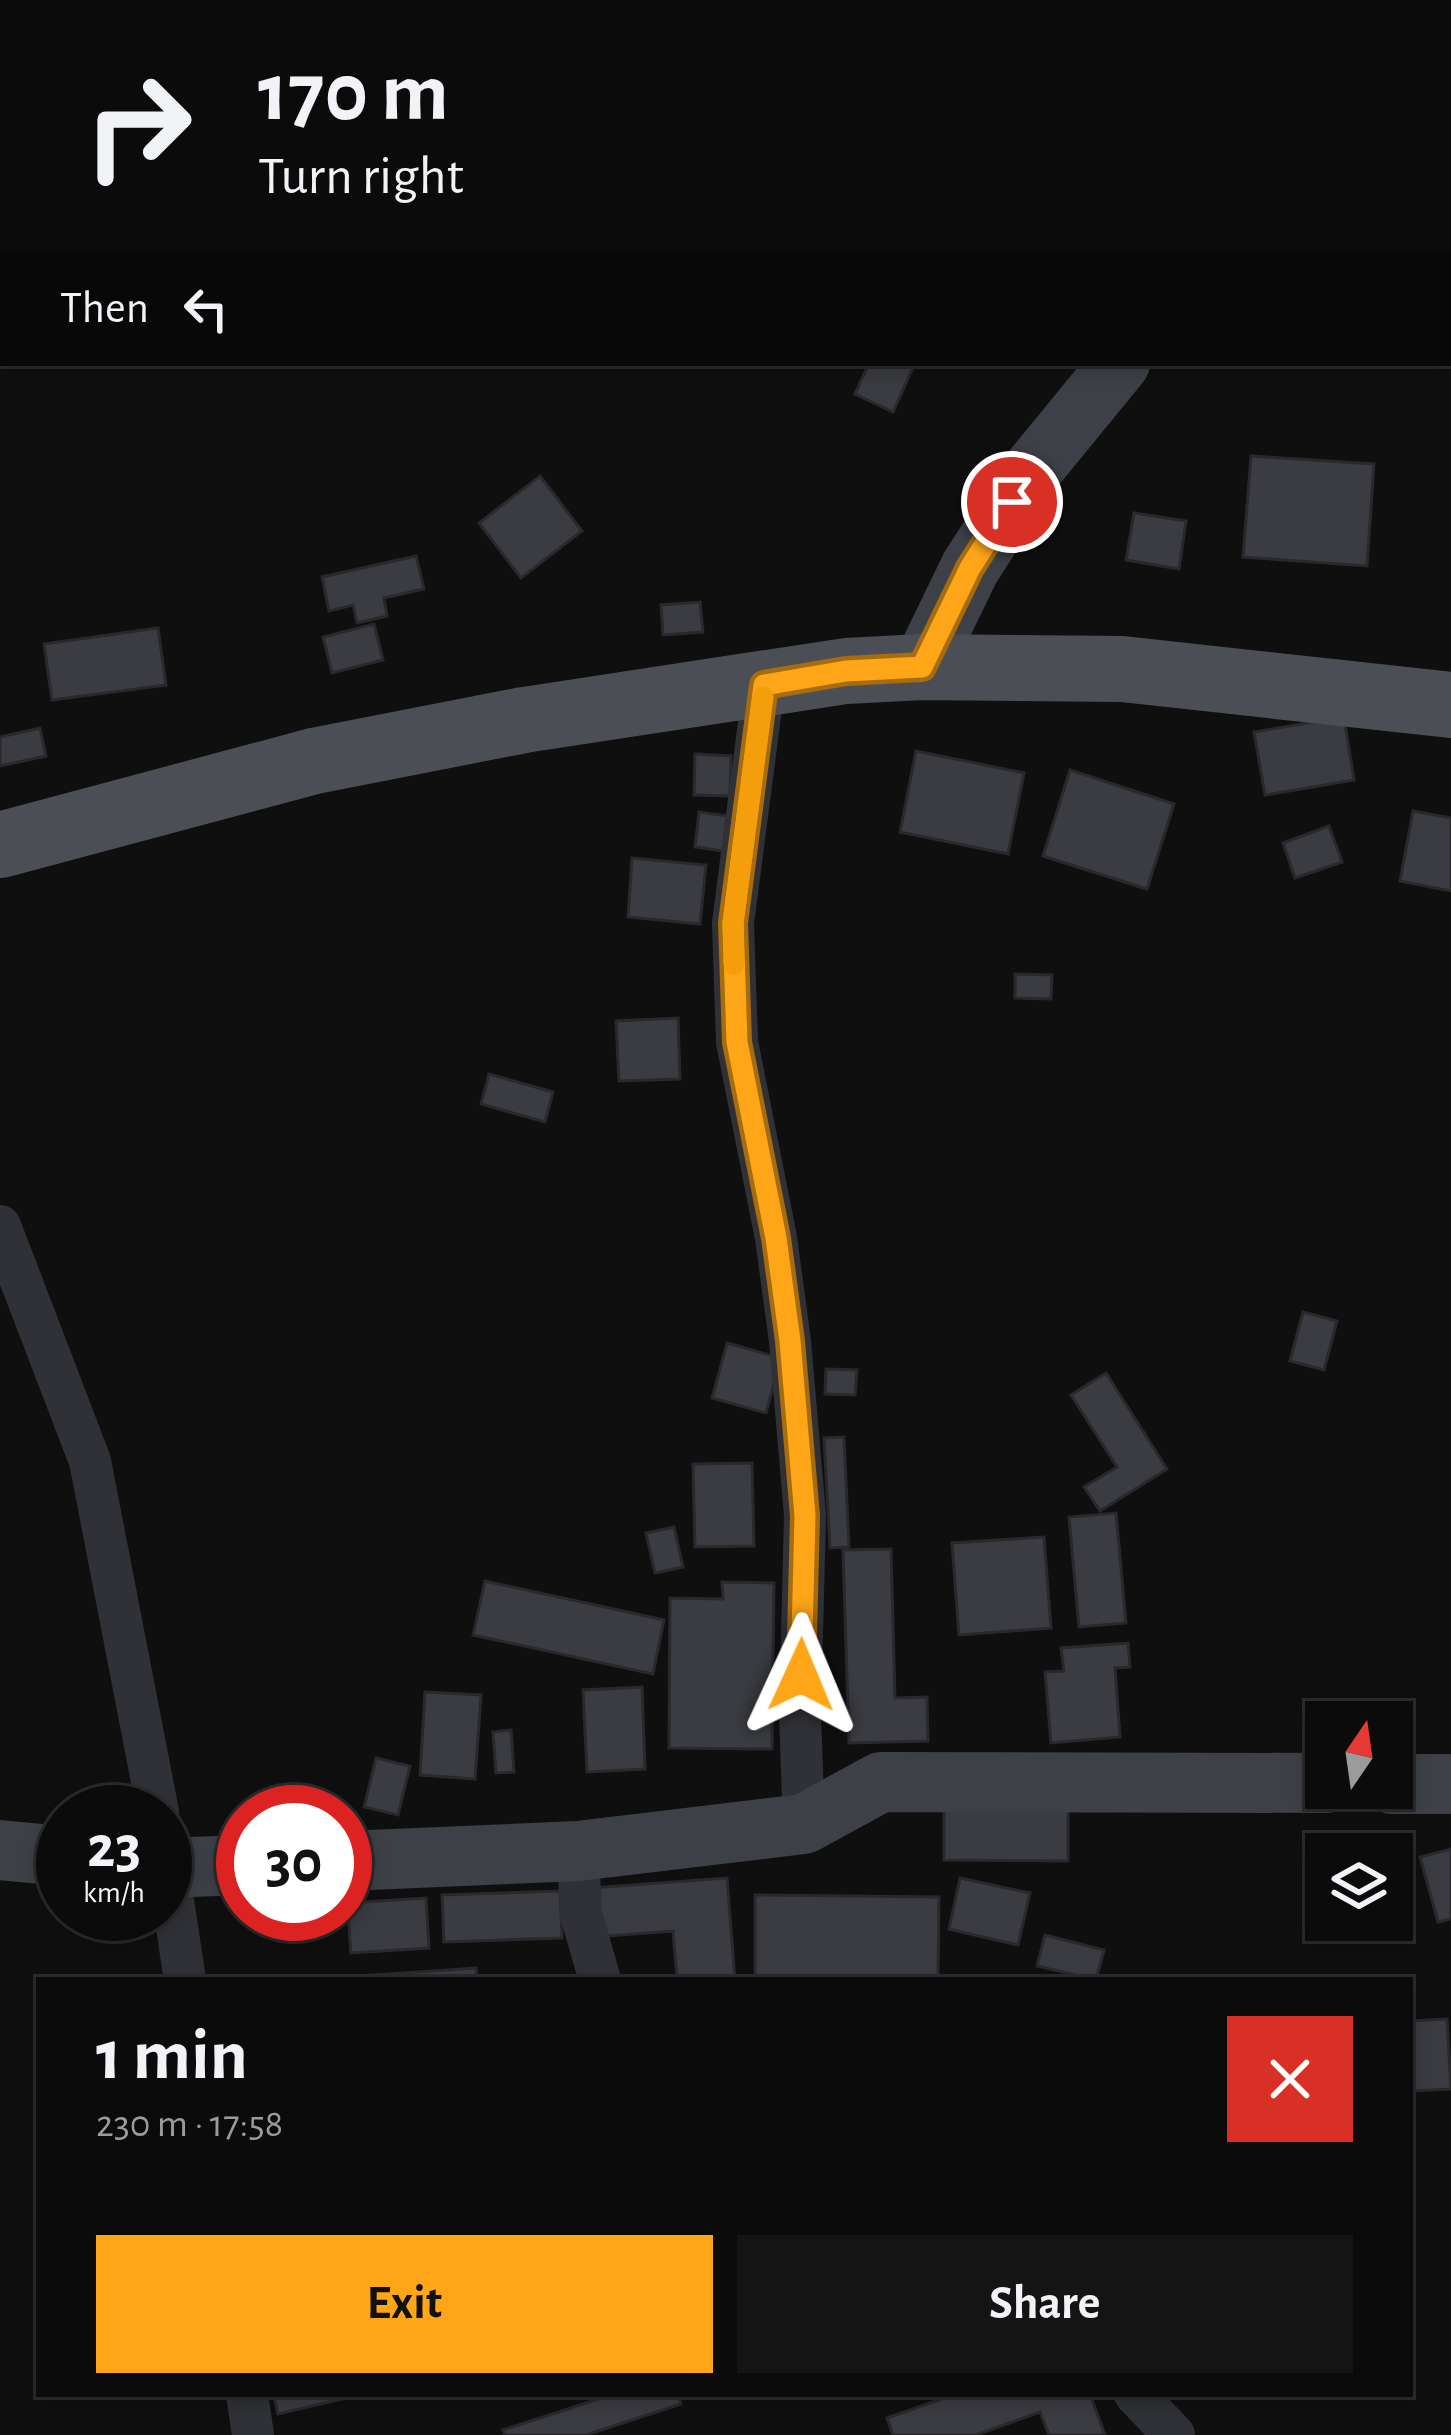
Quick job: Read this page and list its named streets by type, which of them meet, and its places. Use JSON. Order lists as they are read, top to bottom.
{
  "north": "top",
  "page": {
    "turn": ["170 m", "Turn right"],
    "then": "Then",
    "speed": "23 km/h",
    "limit": "30",
    "heading": ["1 min", "230 m · 17:58"],
    "buttons": ["Exit", "Share"]
  }
}
